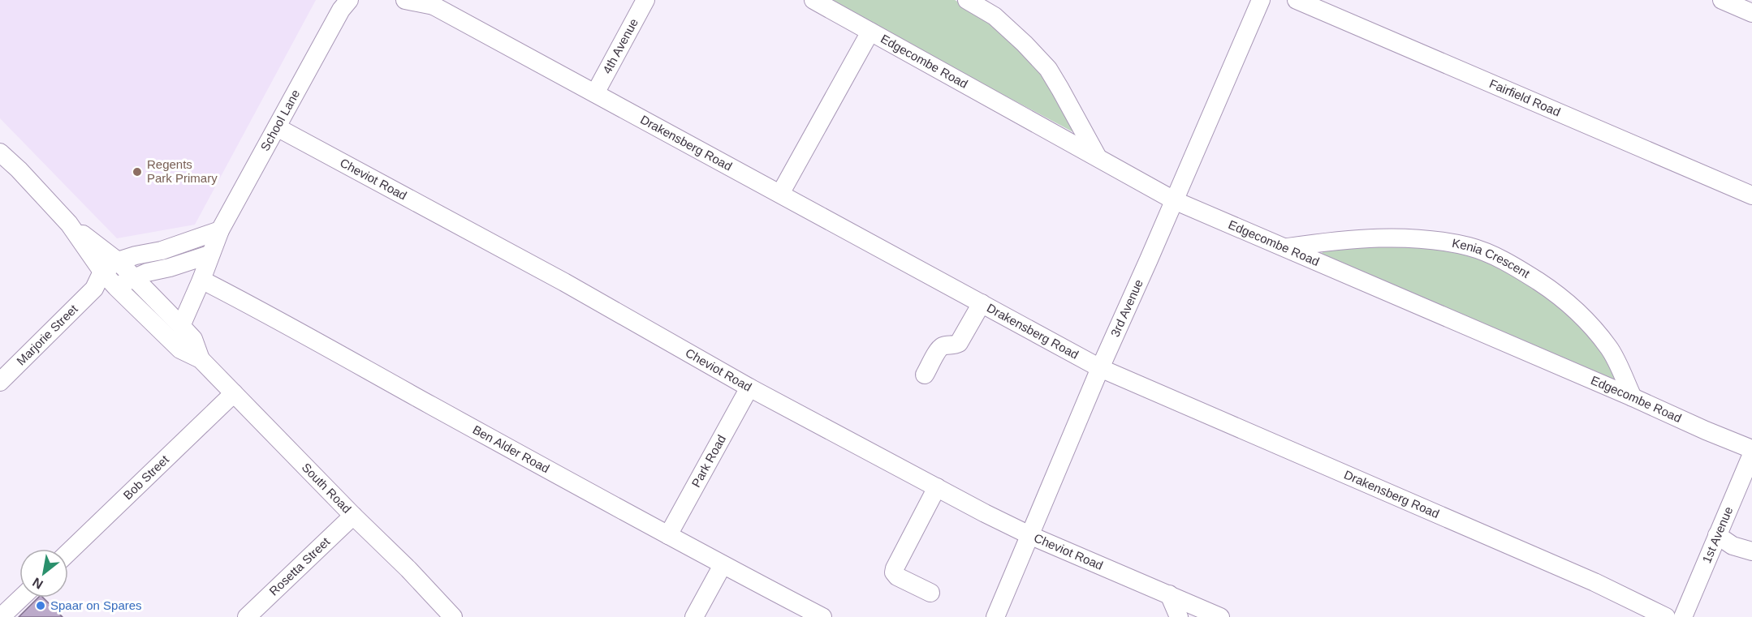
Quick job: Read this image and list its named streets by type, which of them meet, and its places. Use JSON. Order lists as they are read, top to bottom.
{
  "streets": {
    "street": [
      "4th Avenue",
      "Edgecombe Road",
      "Fairfield Road",
      "School Lane",
      "Drakensberg Road",
      "Cheviot Road",
      "Kenia Crescent",
      "3rd Avenue",
      "Marjorie Street",
      "Ben Alder Road",
      "Park Road",
      "Bob Street",
      "South Road",
      "1st Avenue",
      "Rosetta Street"
    ]
  },
  "crossings": [
    ["4th Avenue", "Drakensberg Road"],
    ["Edgecombe Road", "Kenia Crescent"],
    ["Edgecombe Road", "3rd Avenue"],
    ["School Lane", "Cheviot Road"],
    ["School Lane", "Ben Alder Road"],
    ["School Lane", "South Road"],
    ["Drakensberg Road", "3rd Avenue"],
    ["Cheviot Road", "3rd Avenue"],
    ["Cheviot Road", "Park Road"],
    ["Marjorie Street", "South Road"],
    ["Ben Alder Road", "Park Road"],
    ["Bob Street", "South Road"],
    ["South Road", "Rosetta Street"]
  ],
  "places": ["Regents Park Primary", "Spaar on Spares"],
  "north": "bottom left"
}
